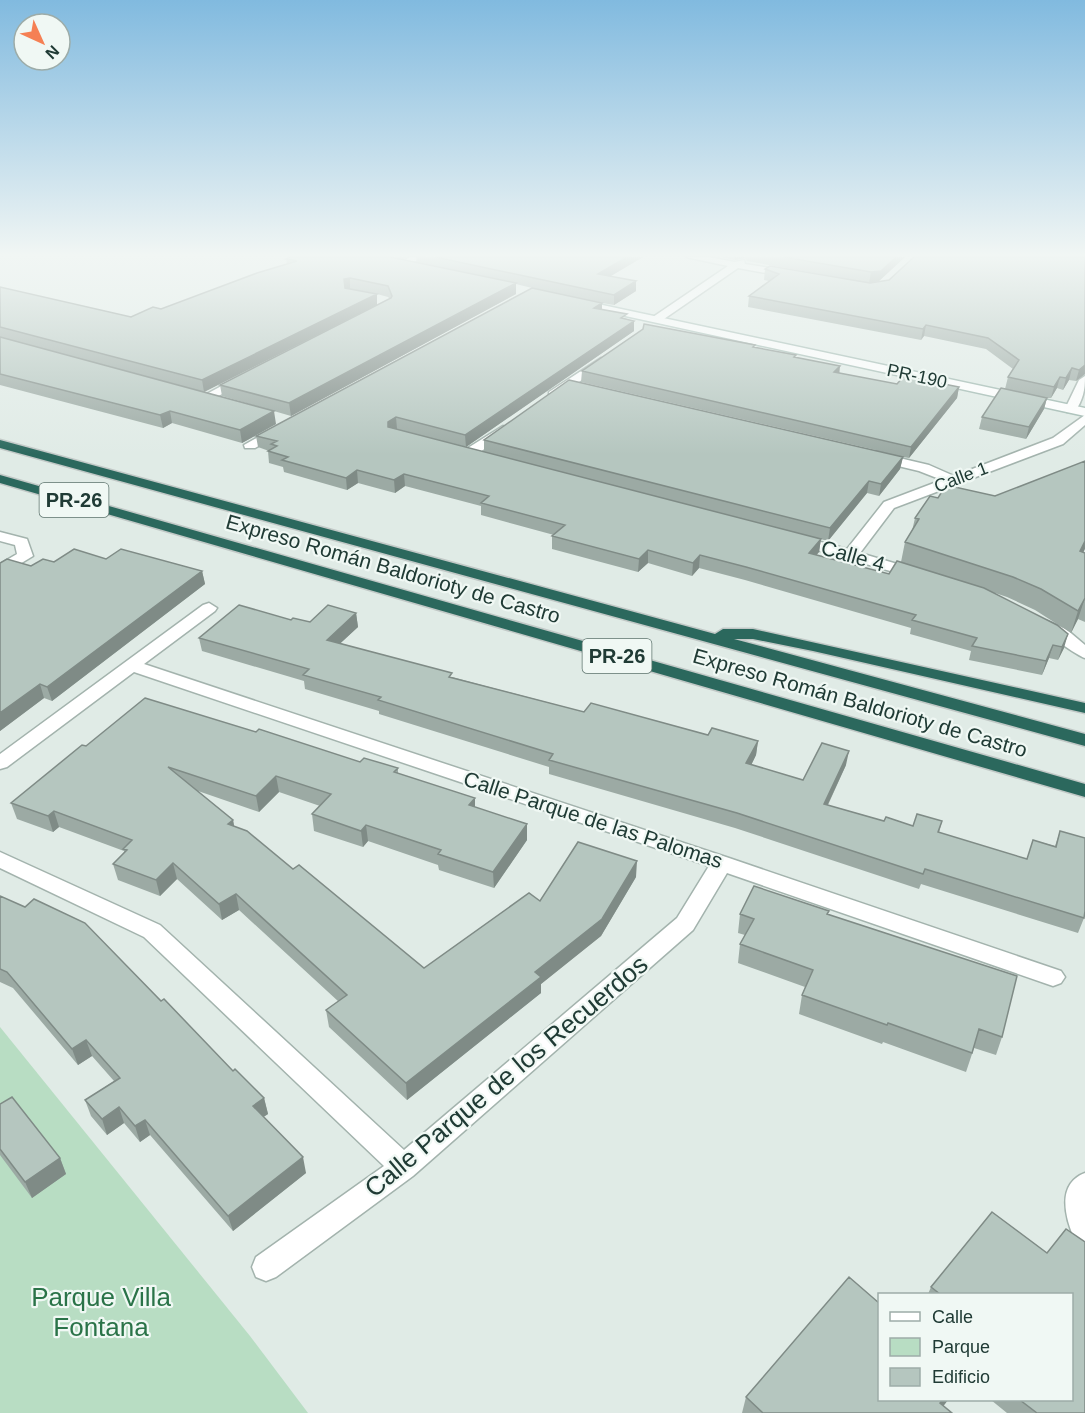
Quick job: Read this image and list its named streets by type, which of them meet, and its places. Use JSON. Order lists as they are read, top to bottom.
{
  "streets": {
    "highway": ["PR-26", "Expreso Román Baldorioty de Castro"],
    "street": [
      "PR-190",
      "Calle 1",
      "Calle 4",
      "Calle Parque de las Palomas",
      "Calle Parque de los Recuerdos"
    ]
  },
  "crossings": [
    ["Calle 1", "Calle 4"],
    ["Calle Parque de las Palomas", "Calle Parque de los Recuerdos"]
  ],
  "parks": ["Parque Villa Fontana"],
  "legend": ["Calle", "Parque", "Edificio"],
  "north": "bottom right"
}
